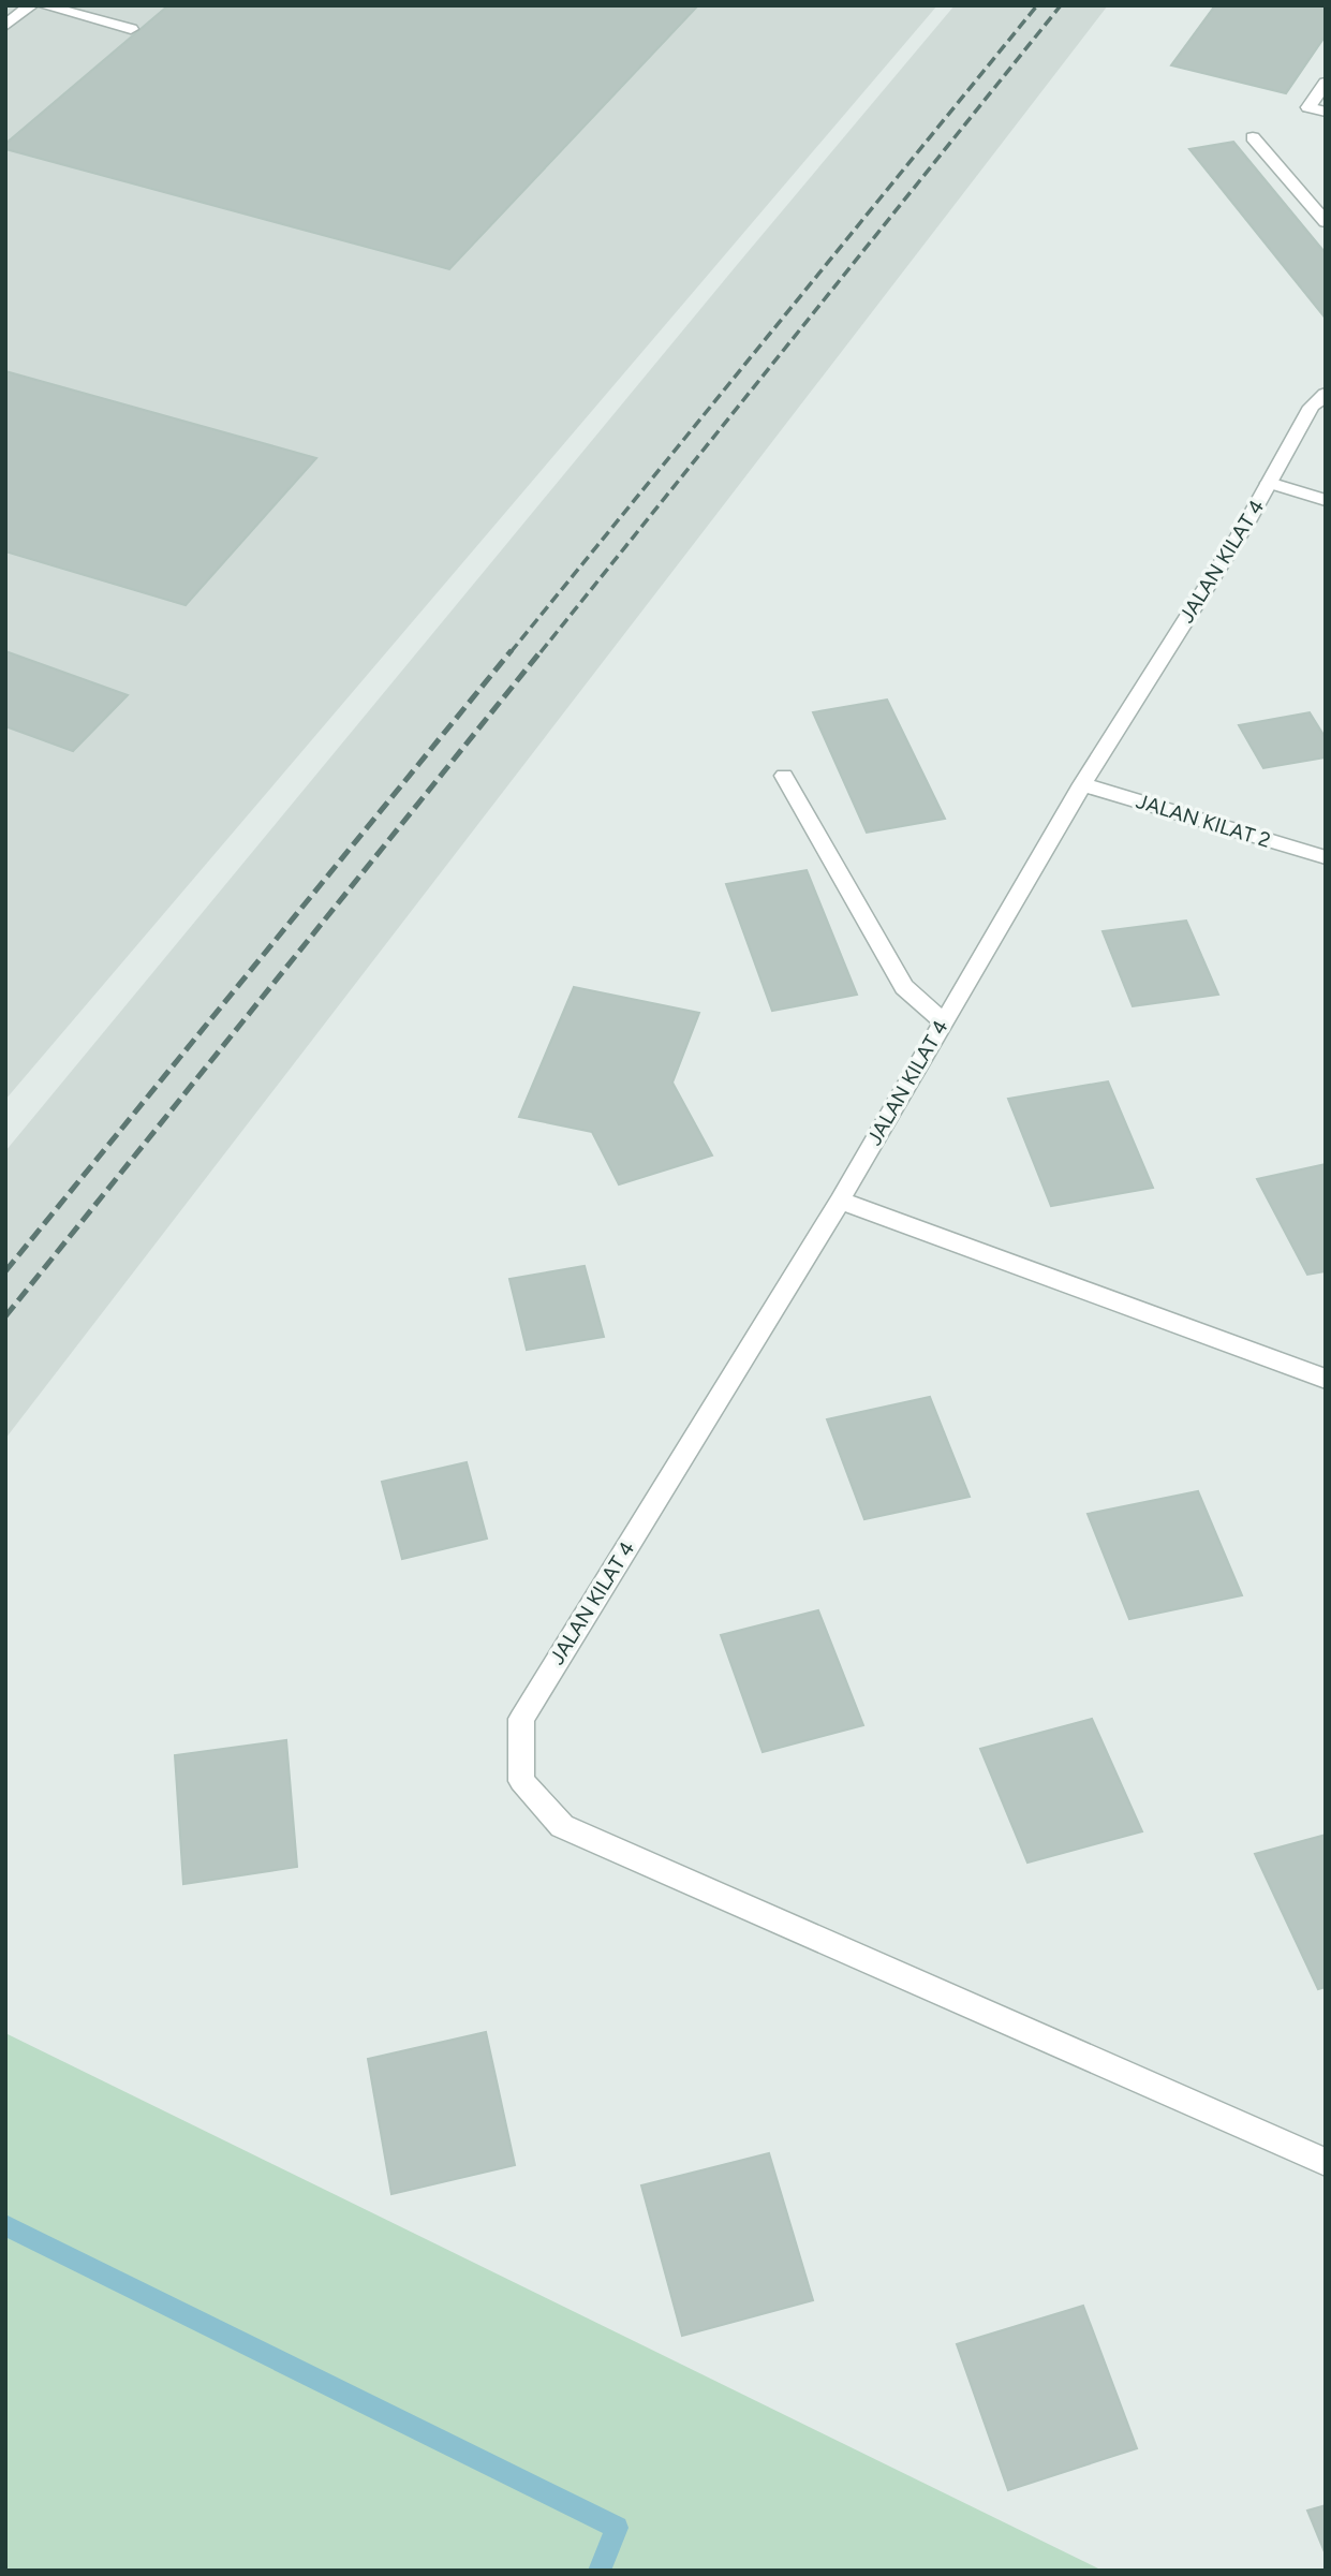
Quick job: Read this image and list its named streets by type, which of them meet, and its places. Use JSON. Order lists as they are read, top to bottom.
{
  "streets": {
    "street": ["JALAN KILAT 4", "JALAN KILAT 2"]
  },
  "crossings": [
    ["JALAN KILAT 4", "JALAN KILAT 2"]
  ]
}
